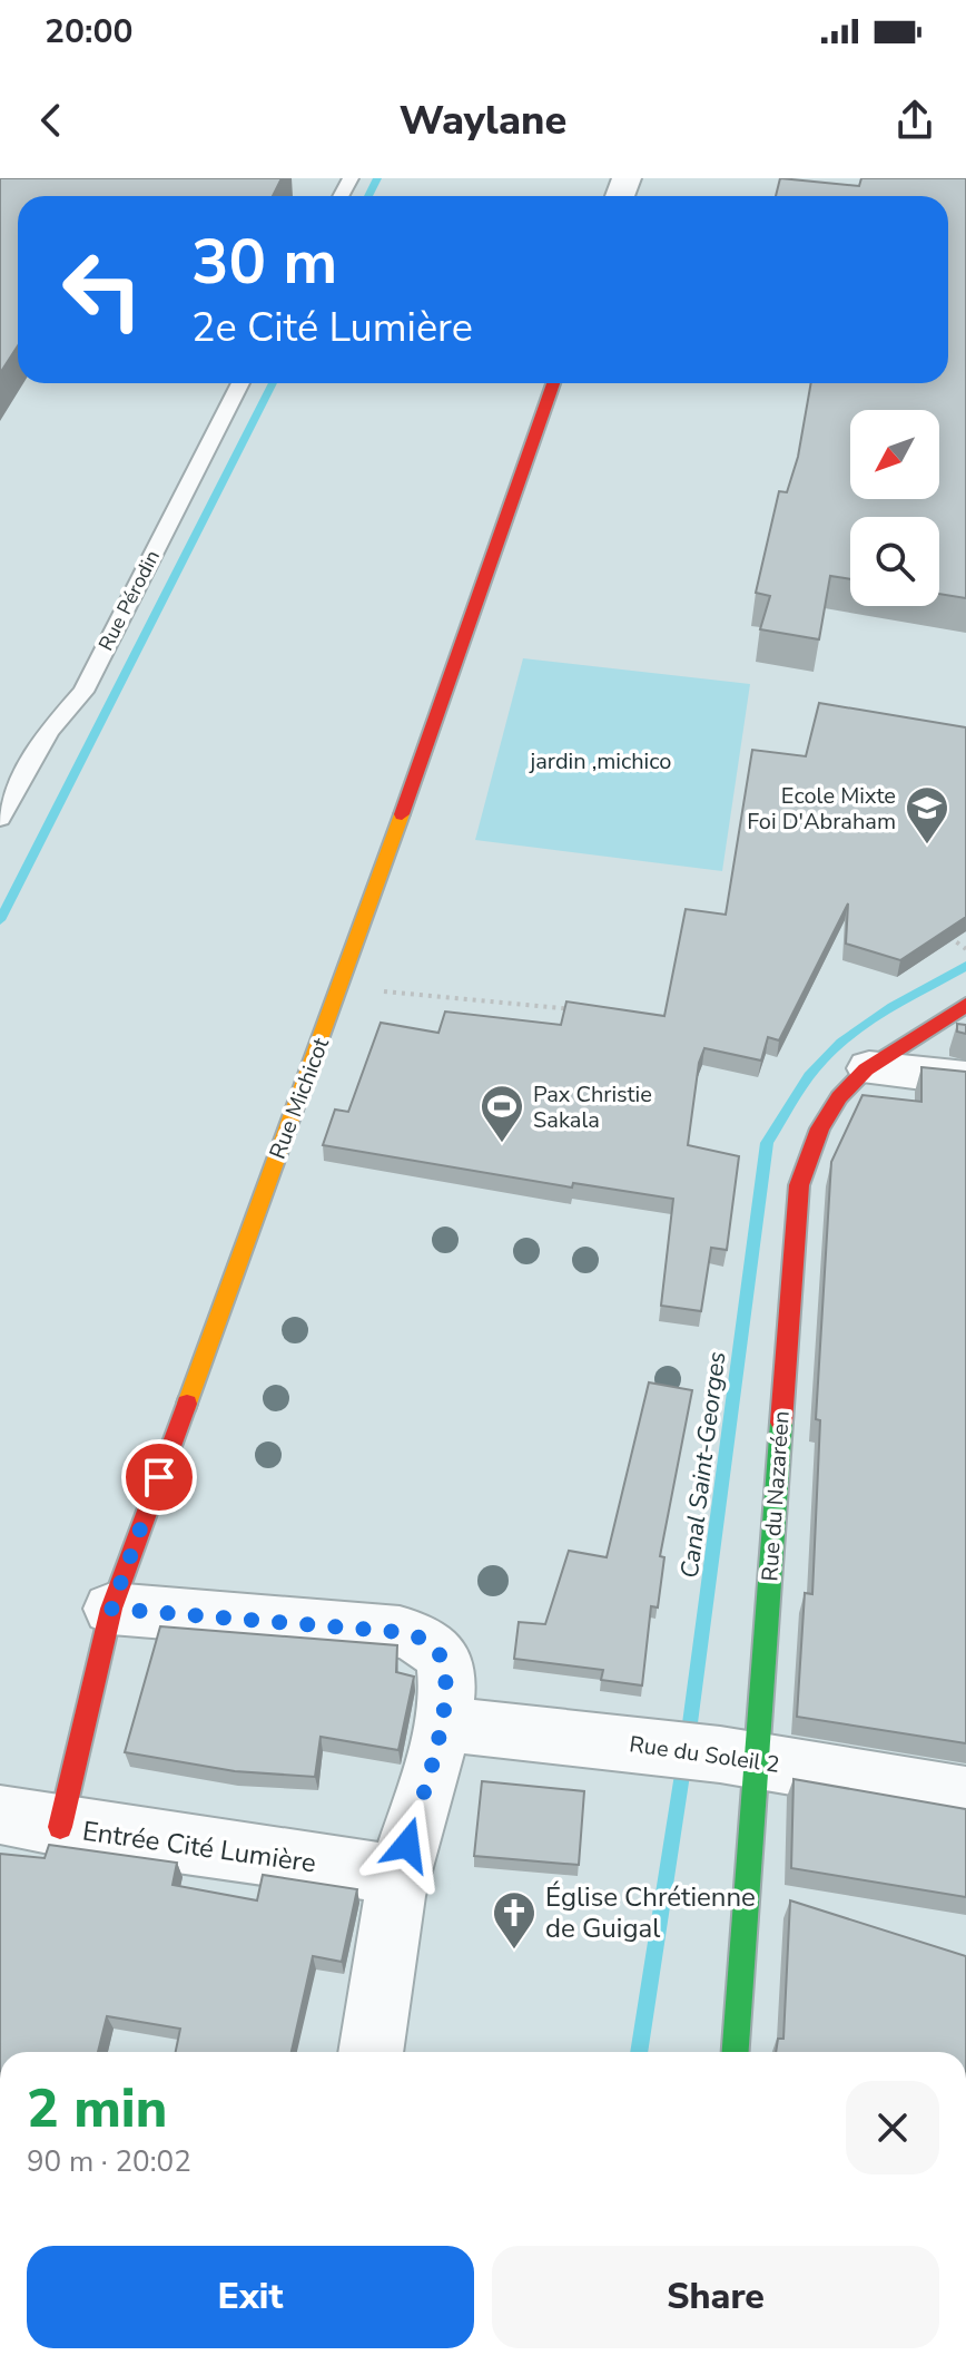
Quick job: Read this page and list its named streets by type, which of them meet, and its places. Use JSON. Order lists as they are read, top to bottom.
{
  "streets": {
    "street": [
      "Rue Michicot",
      "Rue du Nazaréen",
      "Rue du Soleil 2",
      "Entrée Cité Lumière"
    ],
    "lane": ["Rue Pérodin"]
  },
  "crossings": [
    ["Rue Michicot", "Entrée Cité Lumière"],
    ["Rue du Nazaréen", "Rue du Soleil 2"]
  ],
  "water": ["Canal Saint-Georges"],
  "parks": ["jardin ,michico"],
  "places": {
    "school or university": ["Ecole Mixte Foi D'Abraham"],
    "sports": ["Pax Christie Sakala"],
    "church": ["Église Chrétienne de Guigal"]
  },
  "north": "bottom left",
  "page": {
    "status": "20:00",
    "header": "Waylane",
    "turn": ["30 m", "2e Cité Lumière"],
    "heading": ["2 min", "90 m · 20:02"],
    "buttons": ["Exit", "Share"]
  }
}
